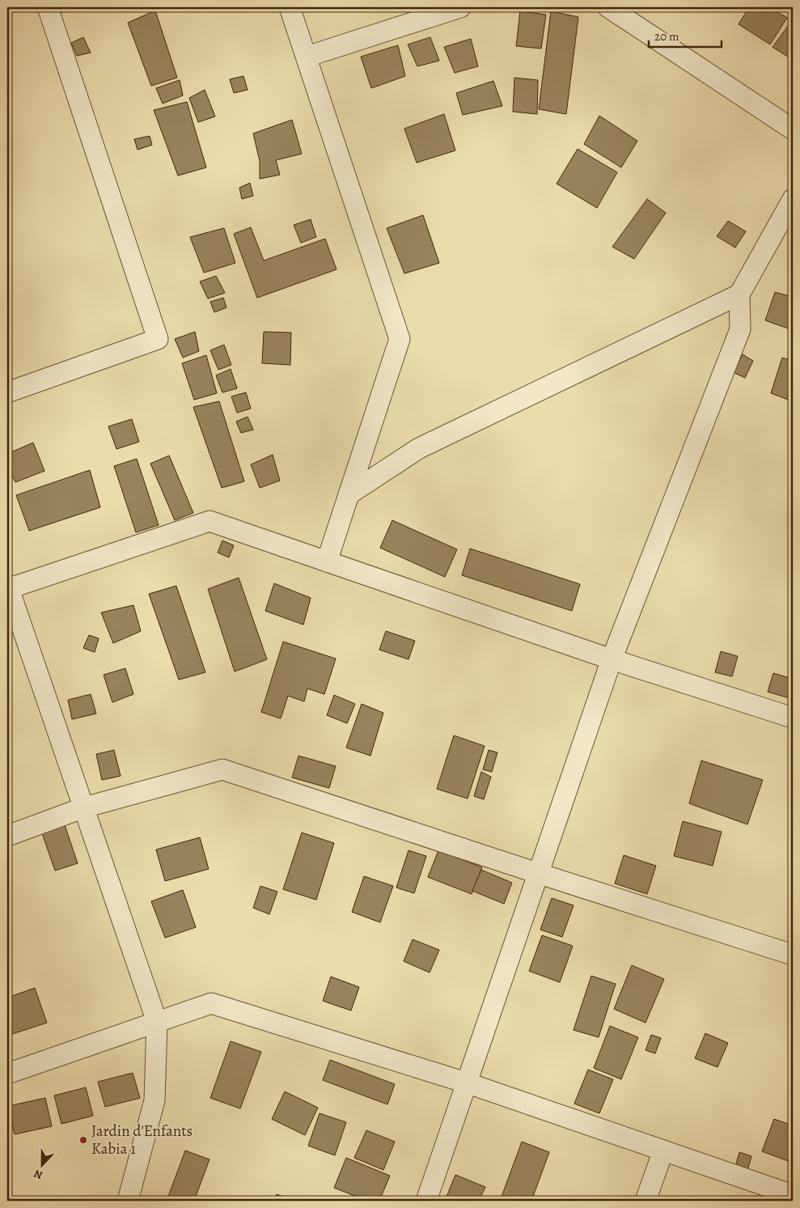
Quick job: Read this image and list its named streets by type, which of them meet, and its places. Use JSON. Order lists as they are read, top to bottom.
{
  "places": ["Jardin d'Enfants Kabia 1"],
  "scale_bar": "20 m",
  "north": "bottom"
}
